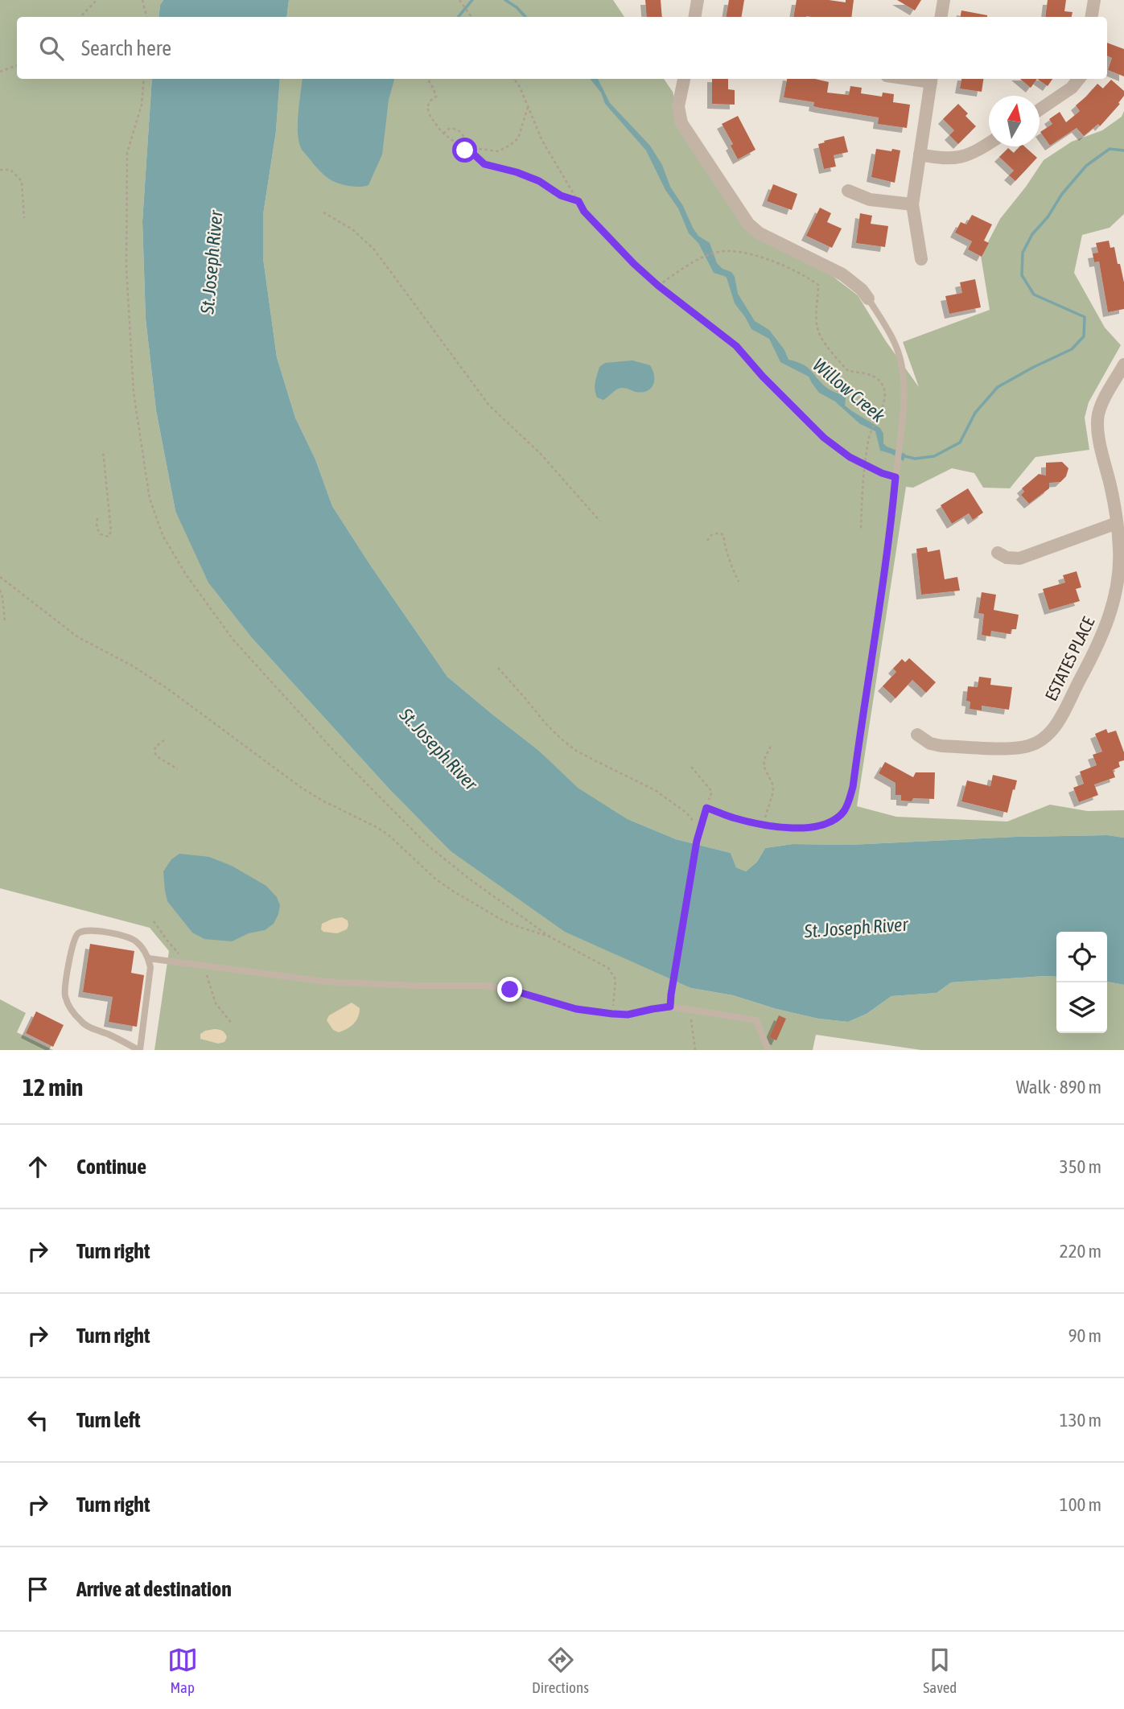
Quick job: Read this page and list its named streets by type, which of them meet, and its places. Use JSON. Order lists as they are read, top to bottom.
{
  "streets": {
    "street": ["ESTATES PLACE"]
  },
  "water": ["St. Joseph River", "Willow Creek"],
  "north": "top",
  "page": {
    "search": "Search here",
    "heading": ["12 min", "Walk · 890 m"],
    "list": [
      ["Continue", "350 m"],
      ["Turn right", "220 m"],
      ["Turn right", "90 m"],
      ["Turn left", "130 m"],
      ["Turn right", "100 m"],
      "Arrive at destination"
    ],
    "nav": ["Map", "Directions", "Saved"]
  }
}
